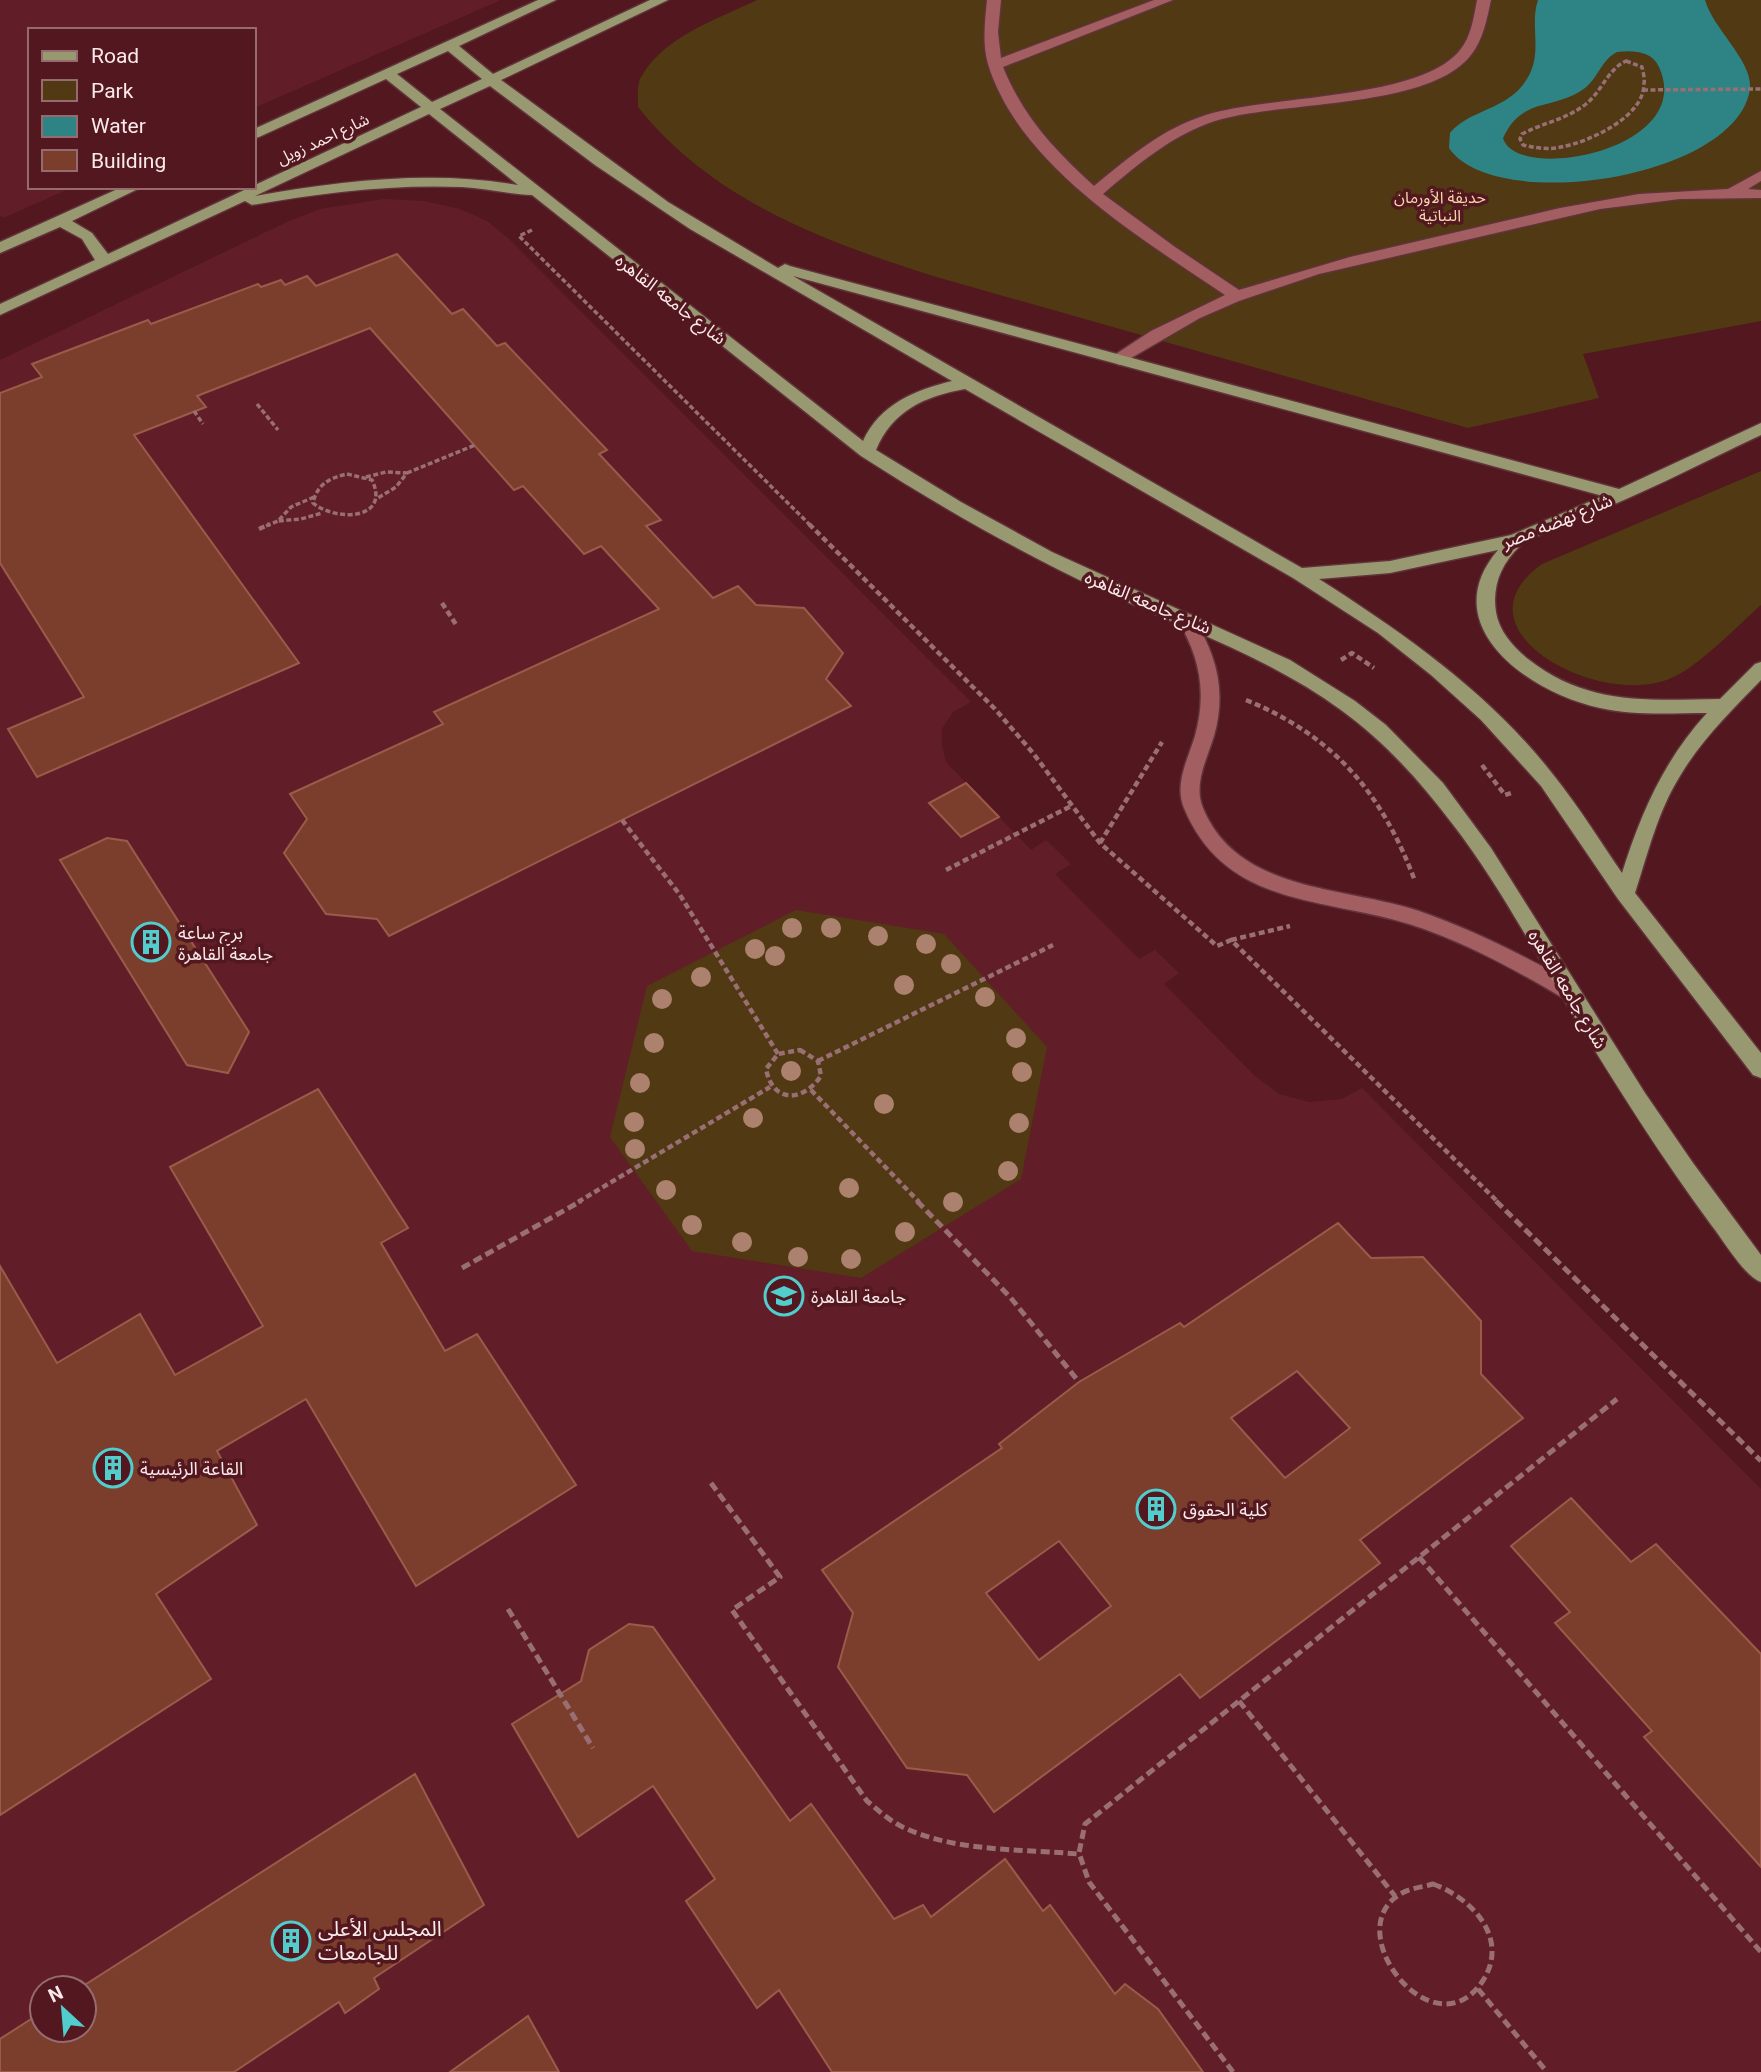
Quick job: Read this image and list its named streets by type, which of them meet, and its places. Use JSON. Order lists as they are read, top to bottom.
{
  "streets": {
    "main road": ["شارع احمد زويل", "شارع جامعه القاهره", "شارع نهضه مصر"]
  },
  "crossings": [
    ["شارع احمد زويل", "شارع جامعه القاهره"]
  ],
  "parks": ["حديقة الأورمان النباتية"],
  "places": {
    "building": [
      "برج ساعة جامعة القاهرة",
      "القاعة الرئيسية",
      "كلية الحقوق",
      "المجلس الأعلى للجامعات"
    ],
    "school or university": ["جامعة القاهرة"]
  },
  "legend": [
    "Road",
    "Park",
    "Water",
    "Building"
  ],
  "north": "top left"
}
